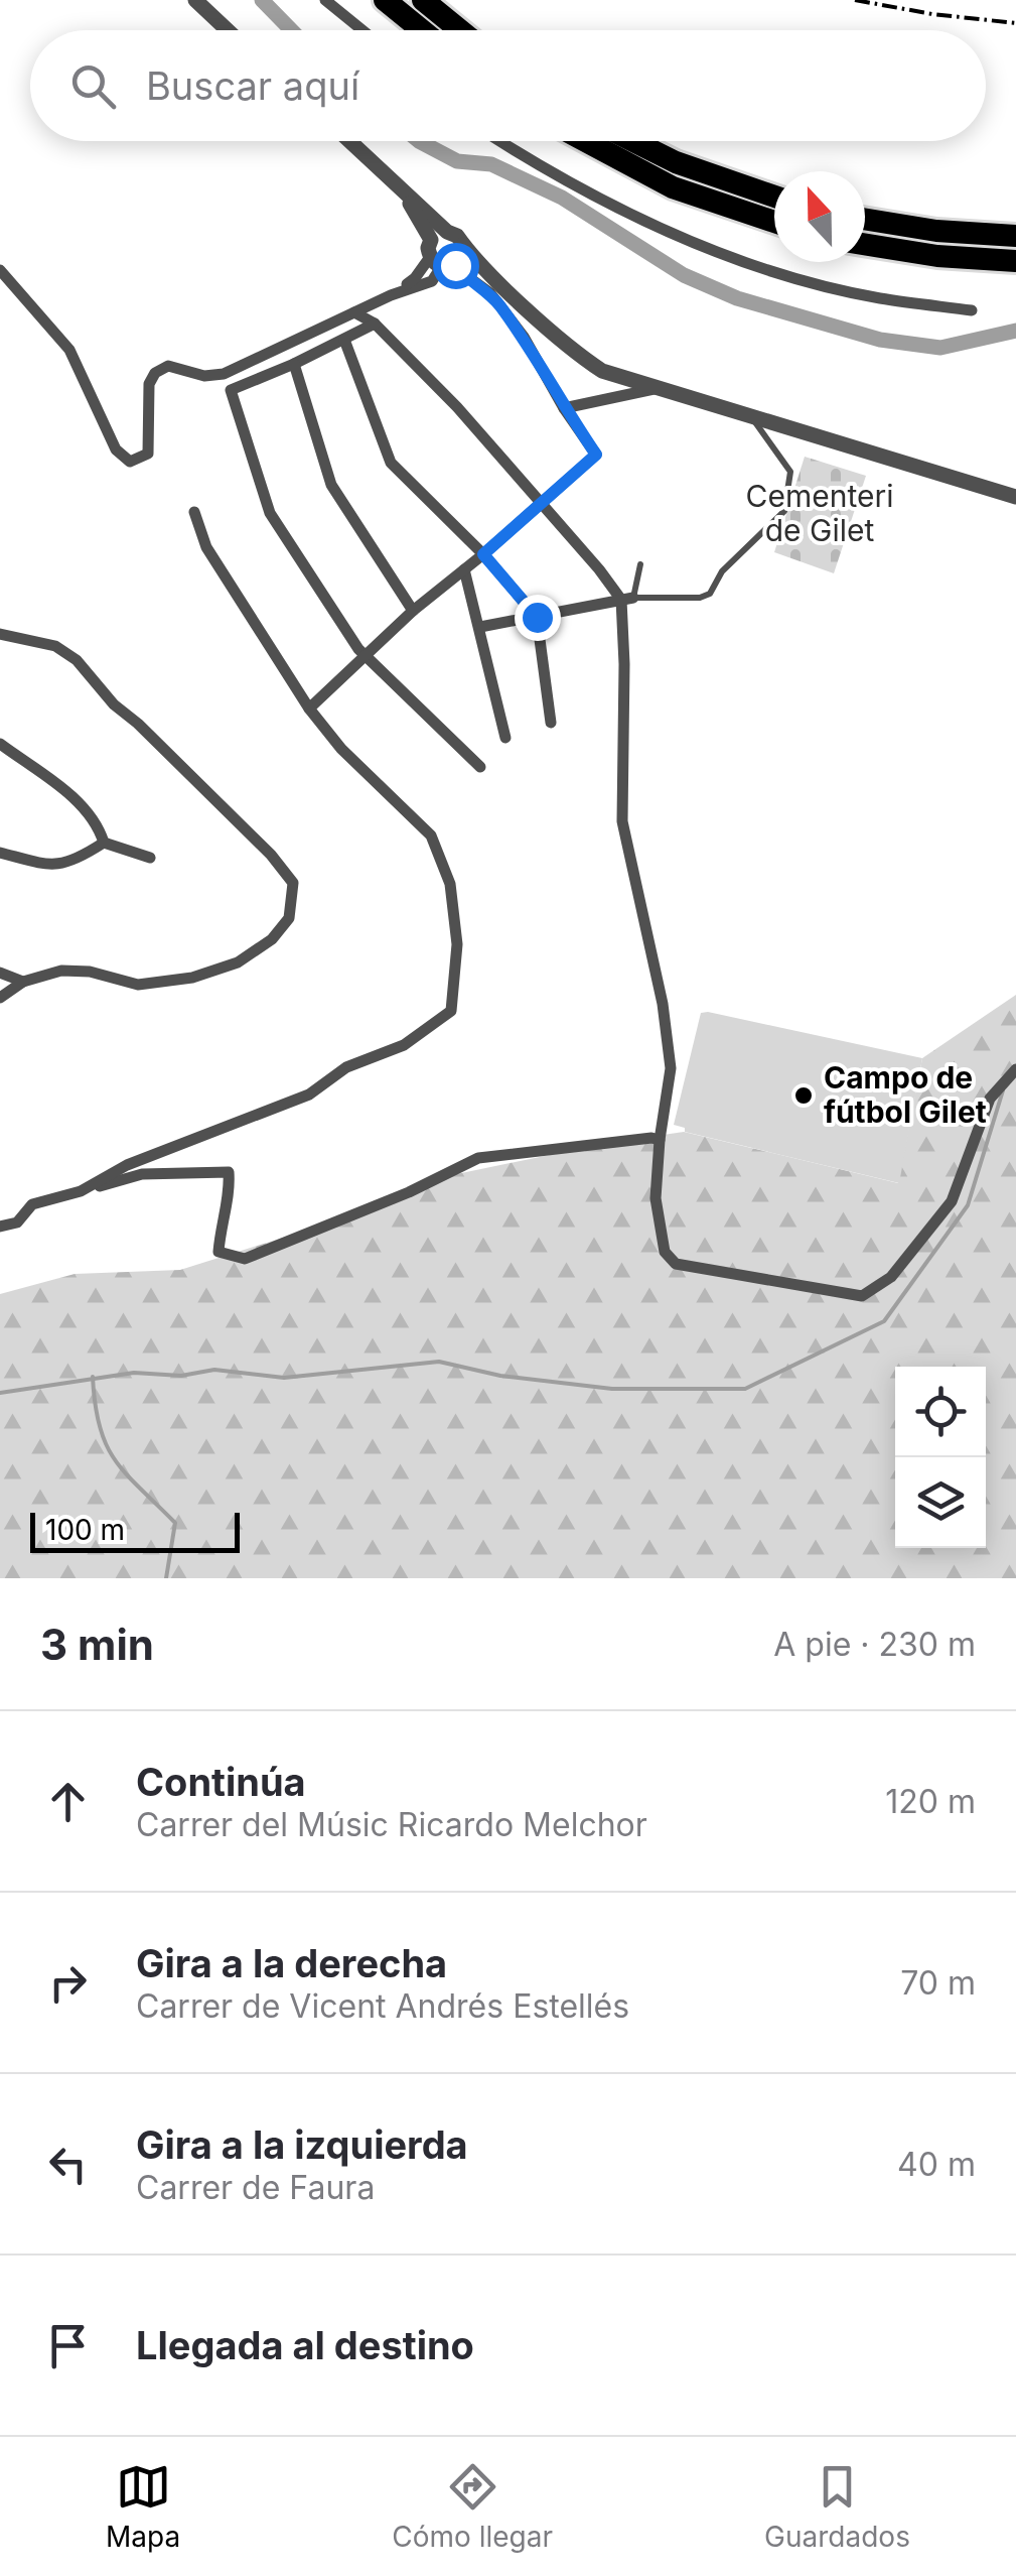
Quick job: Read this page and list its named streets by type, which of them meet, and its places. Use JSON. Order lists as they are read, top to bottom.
{
  "parks": ["Cementeri de Gilet"],
  "places": ["Campo de fútbol Gilet"],
  "scale_bar": "100 m",
  "north": "top",
  "page": {
    "search": "Buscar aquí",
    "scale": "100 m",
    "heading": ["3 min", "A pie · 230 m"],
    "list": [
      ["Continúa", "Carrer del Músic Ricardo Melchor", "120 m"],
      ["Gira a la derecha", "Carrer de Vicent Andrés Estellés", "70 m"],
      ["Gira a la izquierda", "Carrer de Faura", "40 m"],
      "Llegada al destino"
    ],
    "nav": ["Mapa", "Cómo llegar", "Guardados"]
  }
}
